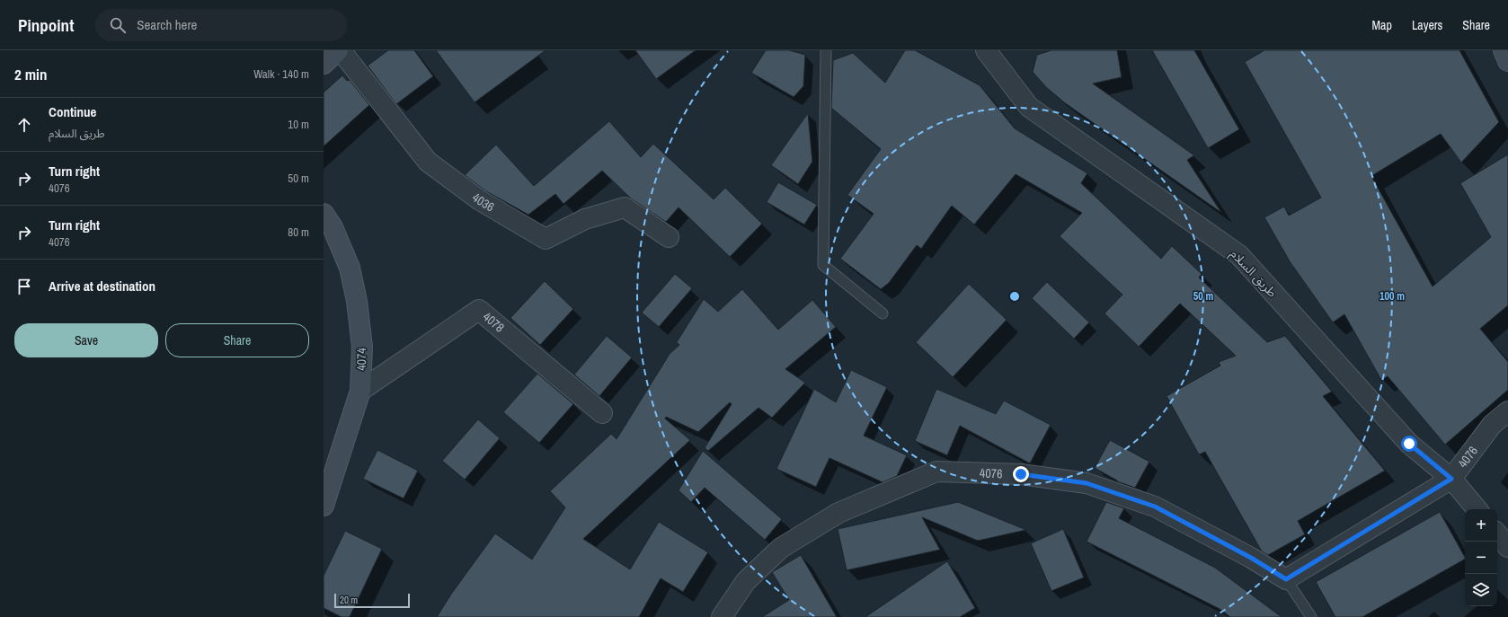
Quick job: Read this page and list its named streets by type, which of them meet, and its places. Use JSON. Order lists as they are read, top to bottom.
{
  "streets": {
    "street": [
      "4036",
      "طريق السلام",
      "4078",
      "4074",
      "4076"
    ]
  },
  "crossings": [
    ["طريق السلام", "4076"],
    ["4078", "4074"]
  ],
  "scale_bar": "20 m",
  "page": {
    "header": "Pinpoint",
    "search": "Search here",
    "nav": ["Map", "Layers", "Share"],
    "heading": ["2 min", "Walk · 140 m"],
    "list": [
      ["Continue", "طريق السلام", "10 m"],
      ["Turn right", "4076", "50 m"],
      ["Turn right", "4076", "80 m"],
      "Arrive at destination"
    ],
    "buttons": ["Save", "Share"],
    "map_buttons": ["+", "−"],
    "scale": "20 m"
  },
  "rings": ["50 m", "100 m"]
}
